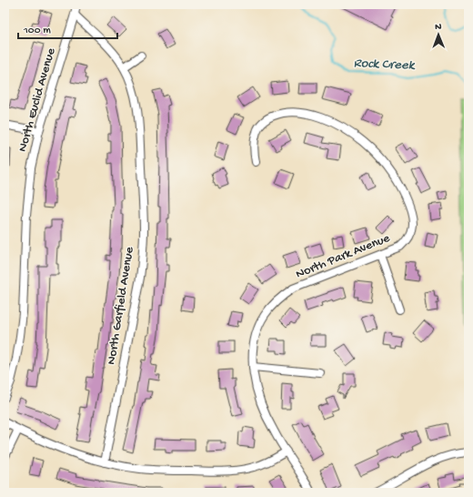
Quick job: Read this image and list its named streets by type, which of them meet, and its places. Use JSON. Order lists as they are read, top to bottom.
{
  "streets": {
    "street": ["North Euclid Avenue", "North Park Avenue", "North Garfield Avenue"]
  },
  "crossings": [
    ["North Euclid Avenue", "North Garfield Avenue"]
  ],
  "water": ["Rock Creek"],
  "scale_bar": "100 m",
  "north": "top"
}
